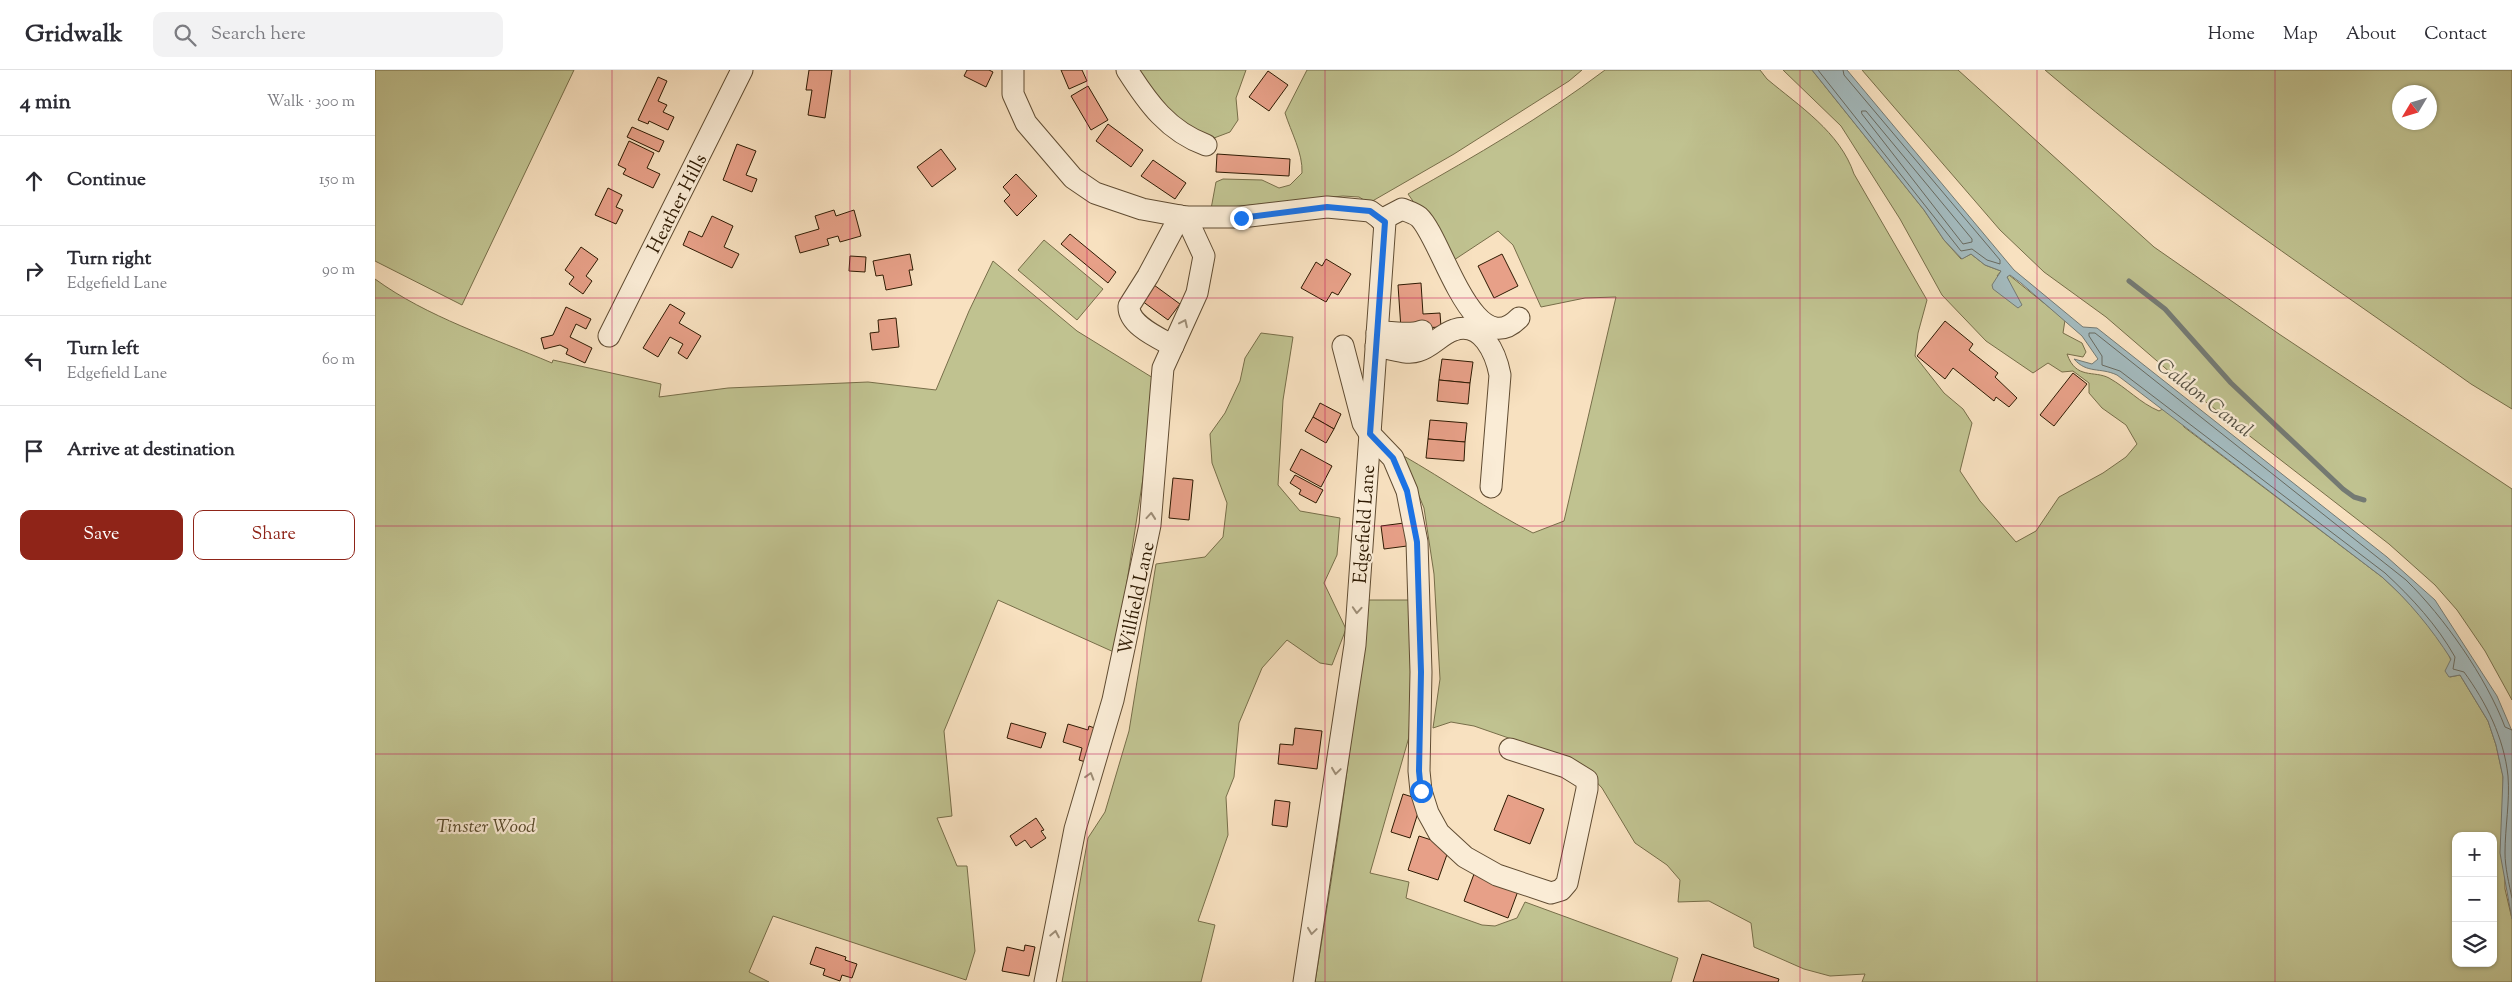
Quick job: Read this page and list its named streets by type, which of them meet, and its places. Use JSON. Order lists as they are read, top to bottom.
{
  "streets": {
    "street": ["Heather Hills", "Edgefield Lane", "Willfield Lane"]
  },
  "one_way": ["Edgefield Lane", "Willfield Lane"],
  "water": ["Caldon Canal"],
  "parks": ["Tinster Wood"],
  "north": "bottom left",
  "page": {
    "header": "Gridwalk",
    "search": "Search here",
    "nav": [
      "Home",
      "Map",
      "About",
      "Contact"
    ],
    "heading": ["4 min", "Walk · 300 m"],
    "list": [
      ["Continue", "150 m"],
      ["Turn right", "Edgefield Lane", "90 m"],
      ["Turn left", "Edgefield Lane", "60 m"],
      "Arrive at destination"
    ],
    "buttons": ["Save", "Share"],
    "map_buttons": ["+", "−"]
  }
}
